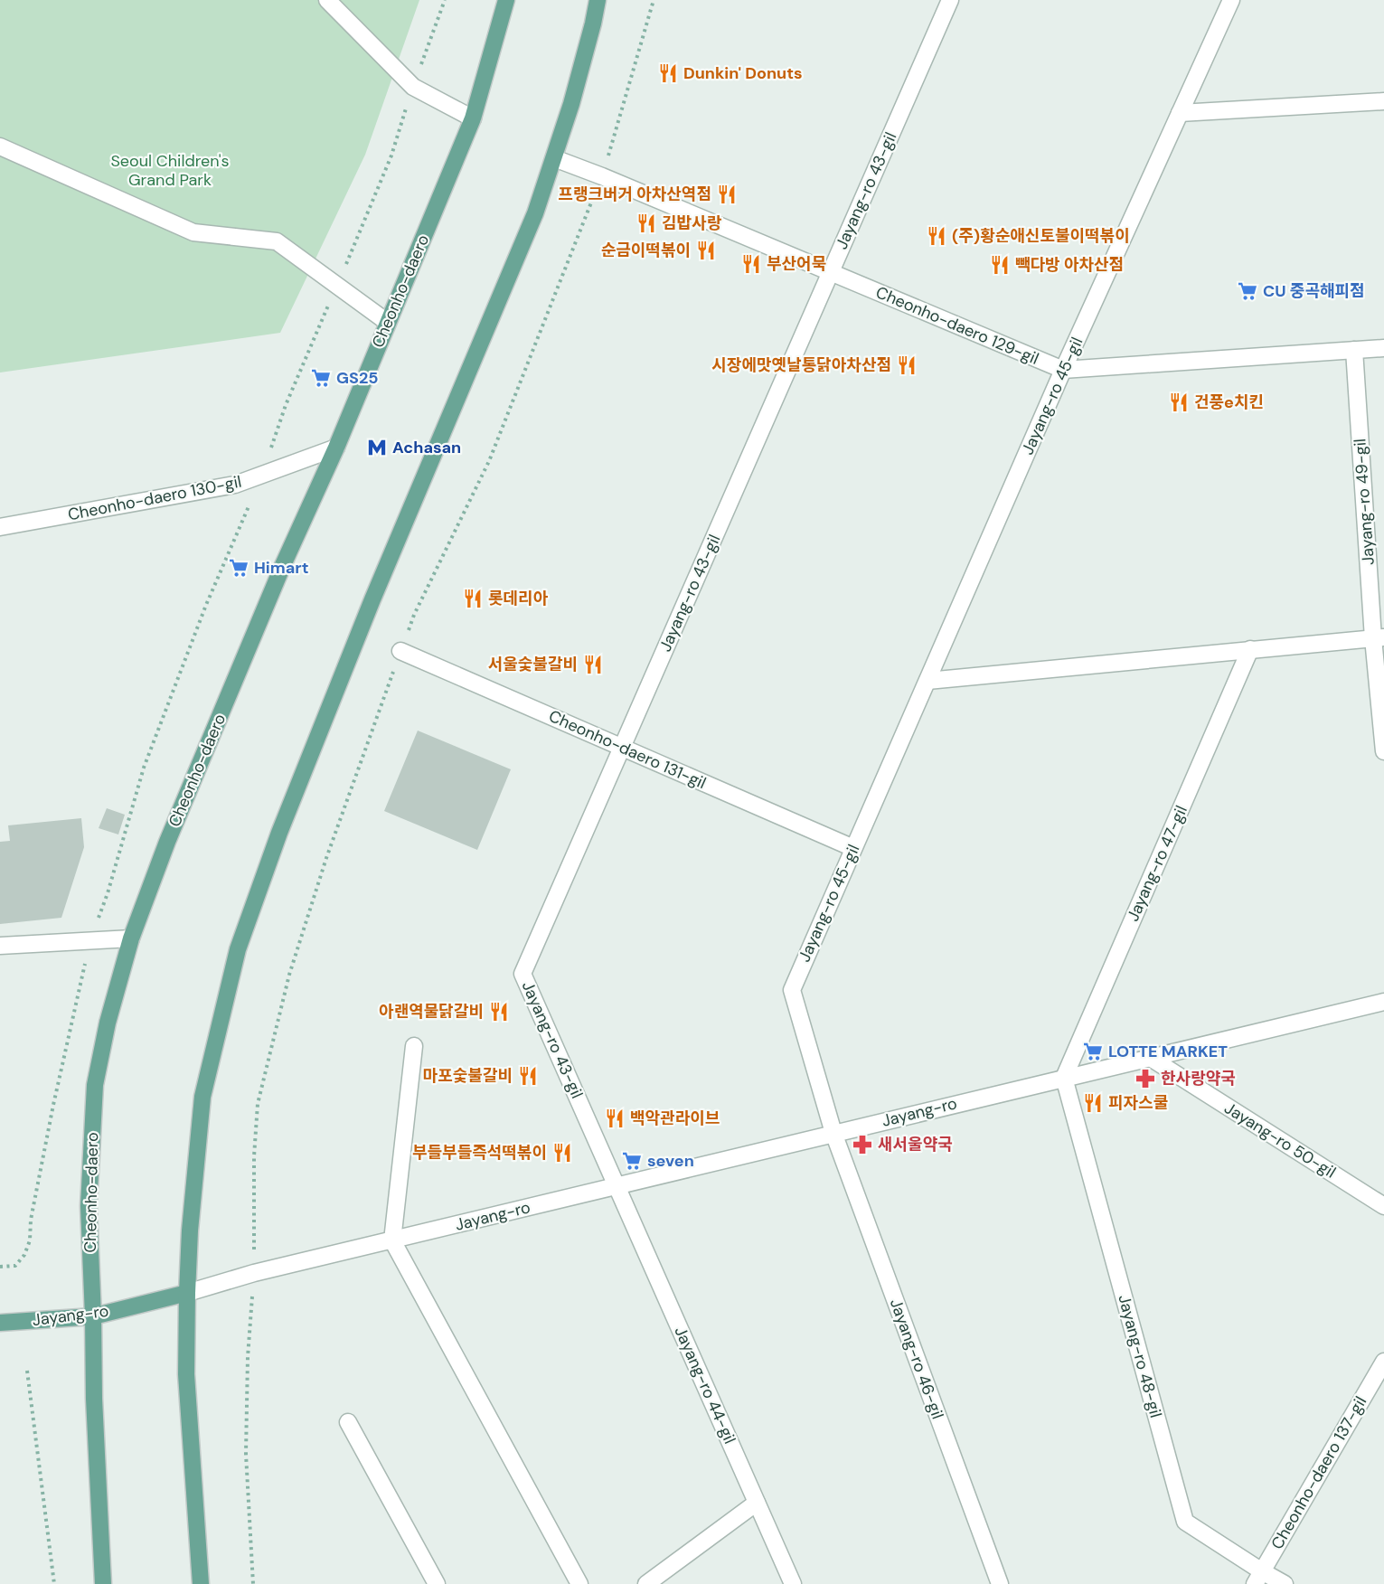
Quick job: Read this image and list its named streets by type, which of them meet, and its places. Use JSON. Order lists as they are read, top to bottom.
{
  "streets": {
    "main road": ["Cheonho-daero", "Jayang-ro"],
    "street": [
      "Jayang-ro 43-gil",
      "Cheonho-daero 129-gil",
      "Jayang-ro 45-gil",
      "Cheonho-daero 130-gil",
      "Jayang-ro 49-gil",
      "Cheonho-daero 131-gil",
      "Jayang-ro 47-gil",
      "Jayang-ro 50-gil",
      "Jayang-ro 48-gil",
      "Jayang-ro 46-gil",
      "Jayang-ro 44-gil",
      "Cheonho-daero 137-gil"
    ]
  },
  "crossings": [
    ["Jayang-ro 43-gil", "Cheonho-daero 129-gil"],
    ["Jayang-ro 43-gil", "Cheonho-daero 131-gil"],
    ["Jayang-ro 43-gil", "Jayang-ro"],
    ["Jayang-ro 43-gil", "Jayang-ro 44-gil"],
    ["Cheonho-daero", "Cheonho-daero 130-gil"],
    ["Cheonho-daero", "Jayang-ro"],
    ["Cheonho-daero 129-gil", "Jayang-ro 45-gil"],
    ["Cheonho-daero 129-gil", "Jayang-ro 49-gil"],
    ["Jayang-ro 45-gil", "Cheonho-daero 131-gil"],
    ["Jayang-ro 45-gil", "Jayang-ro"],
    ["Jayang-ro 45-gil", "Jayang-ro 46-gil"],
    ["Jayang-ro 47-gil", "Jayang-ro"],
    ["Jayang-ro 47-gil", "Jayang-ro 48-gil"],
    ["Jayang-ro", "Jayang-ro 50-gil"],
    ["Jayang-ro", "Jayang-ro 48-gil"],
    ["Jayang-ro", "Jayang-ro 46-gil"],
    ["Jayang-ro", "Jayang-ro 44-gil"],
    ["Jayang-ro 48-gil", "Cheonho-daero 137-gil"]
  ],
  "parks": ["Seoul Children's Grand Park"],
  "places": {
    "restaurant": [
      "Dunkin' Donuts",
      "프랭크버거 아차산역점",
      "김밥사랑",
      "(주)황순애신토불이떡볶이",
      "순금이떡볶이",
      "부산어묵",
      "빽다방 아차산점",
      "시장에맛옛날통닭아차산점",
      "건풍e치킨",
      "롯데리아",
      "서울숯불갈비",
      "아랜역물닭갈비",
      "마포숯불갈비",
      "피자스쿨",
      "백악관라이브",
      "부들부들즉석떡볶이"
    ],
    "supermarket": [
      "CU 중곡해피점",
      "GS25",
      "Himart",
      "LOTTE MARKET",
      "seven"
    ],
    "metro station": ["Achasan"],
    "pharmacy": ["한사랑약국", "새서울약국"]
  }
}
